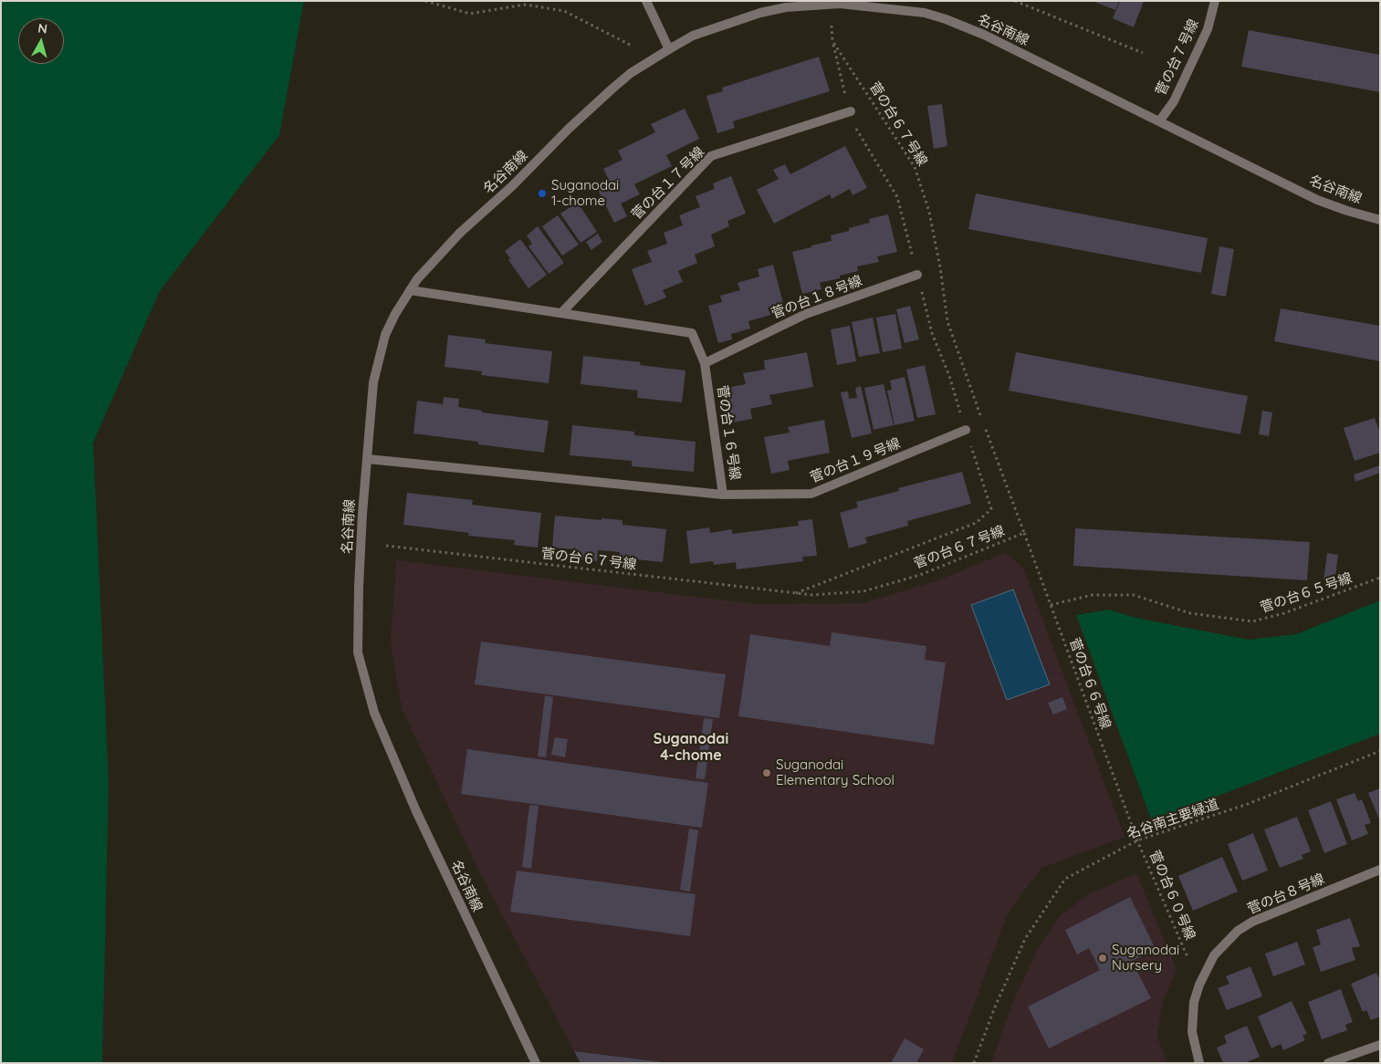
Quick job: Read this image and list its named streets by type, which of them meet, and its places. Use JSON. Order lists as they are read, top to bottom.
{
  "streets": {
    "street": [
      "名谷南線",
      "菅の台７号線",
      "菅の台１７号線",
      "菅の台１８号線",
      "菅の台１６号線",
      "菅の台１９号線",
      "菅の台８号線"
    ],
    "path": [
      "菅の台６７号線",
      "菅の台６５号線",
      "菅の台６６号線",
      "名谷南主要緑道",
      "菅の台６０号線"
    ]
  },
  "crossings": [
    ["名谷南線", "菅の台７号線"],
    ["名谷南線", "菅の台１６号線"],
    ["菅の台６７号線", "菅の台６６号線"],
    ["菅の台１７号線", "菅の台１６号線"],
    ["菅の台１８号線", "菅の台１６号線"],
    ["菅の台１６号線", "菅の台１９号線"],
    ["菅の台６５号線", "菅の台６６号線"],
    ["菅の台６６号線", "名谷南主要緑道"],
    ["菅の台６６号線", "菅の台６０号線"],
    ["名谷南主要緑道", "菅の台６０号線"]
  ],
  "districts": ["Suganodai 4-chome"],
  "places": ["Suganodai 1-chome", "Suganodai Elementary School", "Suganodai Nursery"],
  "north": "top"
}
